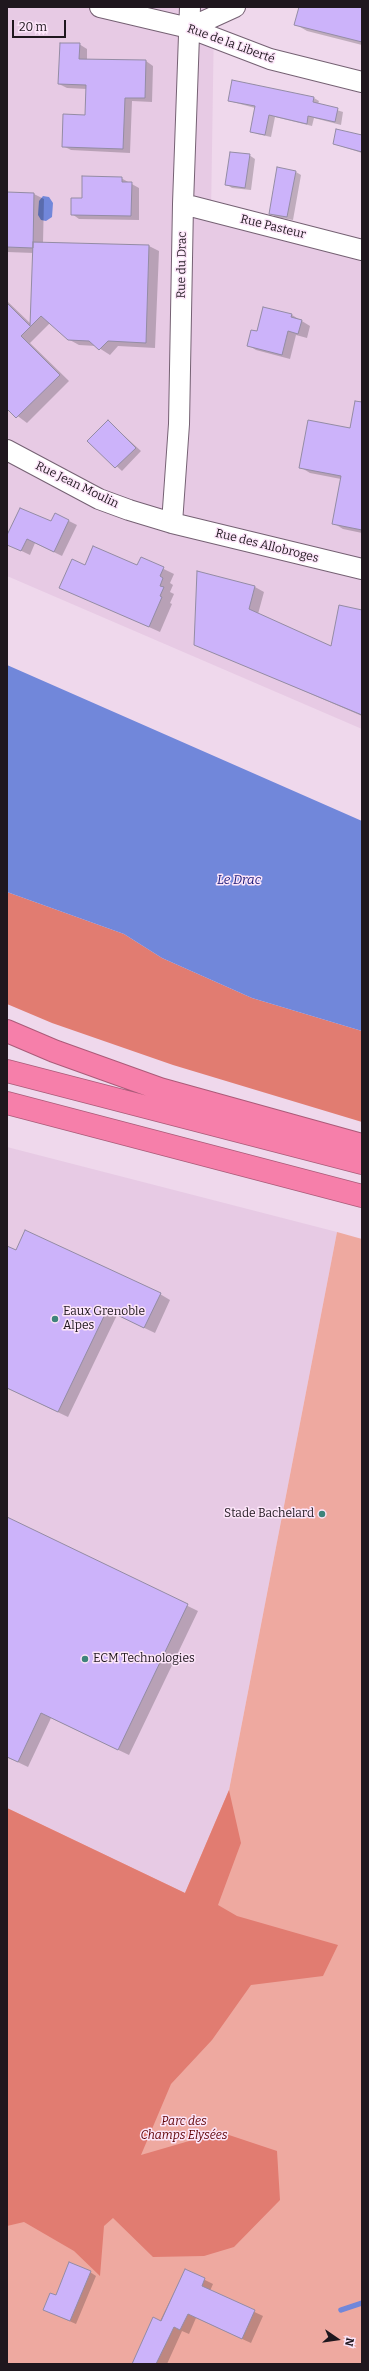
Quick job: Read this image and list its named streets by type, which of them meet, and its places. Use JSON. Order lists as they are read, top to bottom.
{
  "streets": {
    "street": [
      "Rue de la Liberté",
      "Rue Pasteur",
      "Rue du Drac",
      "Rue Jean Moulin",
      "Rue des Allobroges"
    ]
  },
  "crossings": [
    ["Rue de la Liberté", "Rue du Drac"],
    ["Rue Pasteur", "Rue du Drac"],
    ["Rue du Drac", "Rue Jean Moulin"],
    ["Rue du Drac", "Rue des Allobroges"],
    ["Rue Jean Moulin", "Rue des Allobroges"]
  ],
  "water": ["Le Drac"],
  "parks": ["Parc des Champs Elysées"],
  "places": ["Eaux Grenoble Alpes", "Stade Bachelard", "ECM Technologies"],
  "scale_bar": "20 m",
  "north": "right"
}
